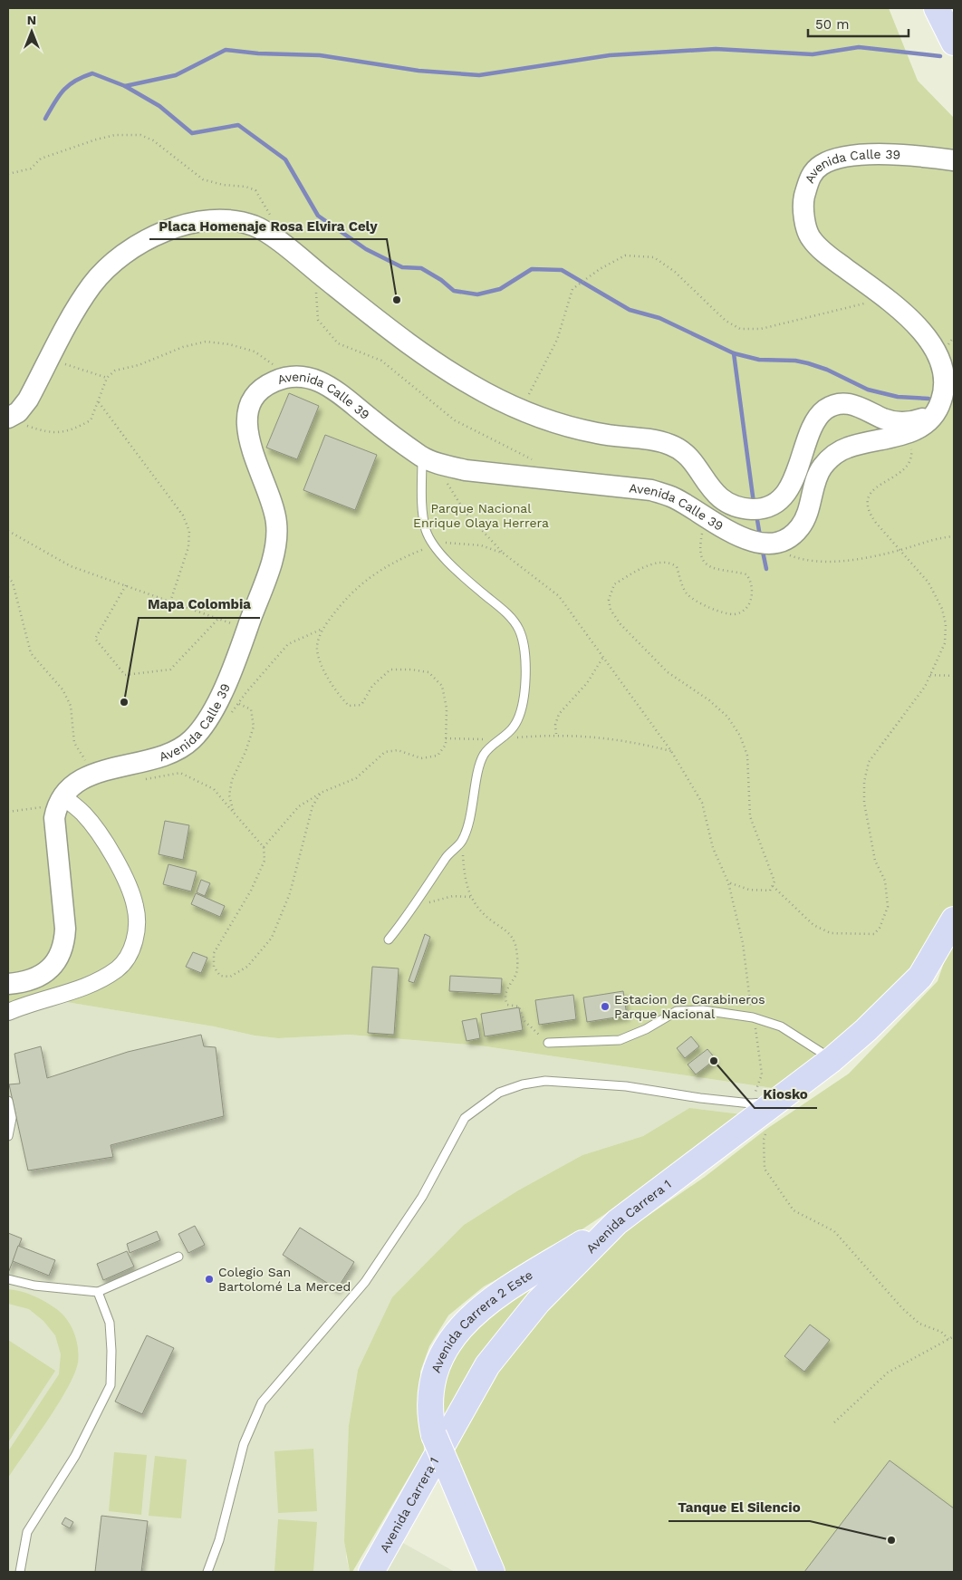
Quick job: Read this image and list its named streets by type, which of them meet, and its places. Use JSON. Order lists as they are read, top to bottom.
{
  "streets": {
    "main road": ["Avenida Carrera 1", "Avenida Carrera 2 Este"],
    "street": ["Avenida Calle 39"]
  },
  "crossings": [
    ["Avenida Carrera 1", "Avenida Carrera 2 Este"]
  ],
  "parks": ["Parque Nacional Enrique Olaya Herrera"],
  "places": [
    "Placa Homenaje Rosa Elvira Cely",
    "Mapa Colombia",
    "Estacion de Carabineros Parque Nacional",
    "Kiosko",
    "Colegio San Bartolomé La Merced",
    "Tanque El Silencio"
  ],
  "scale_bar": "50 m",
  "north": "top"
}
